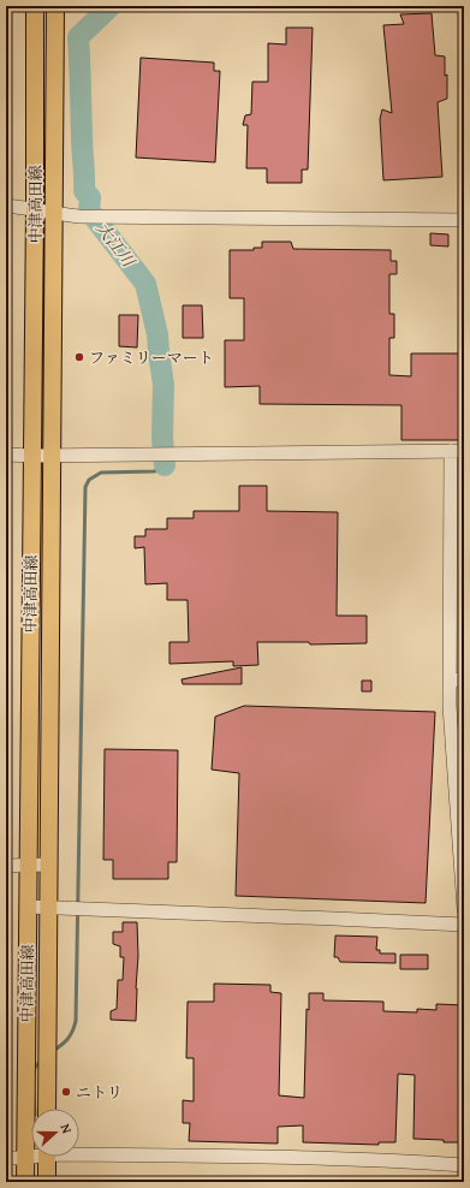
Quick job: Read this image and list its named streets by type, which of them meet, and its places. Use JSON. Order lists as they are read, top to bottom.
{
  "streets": {
    "main road": ["中津高田線"]
  },
  "water": ["大江川"],
  "places": ["ファミリーマート", "ニトリ"],
  "north": "right"
}
